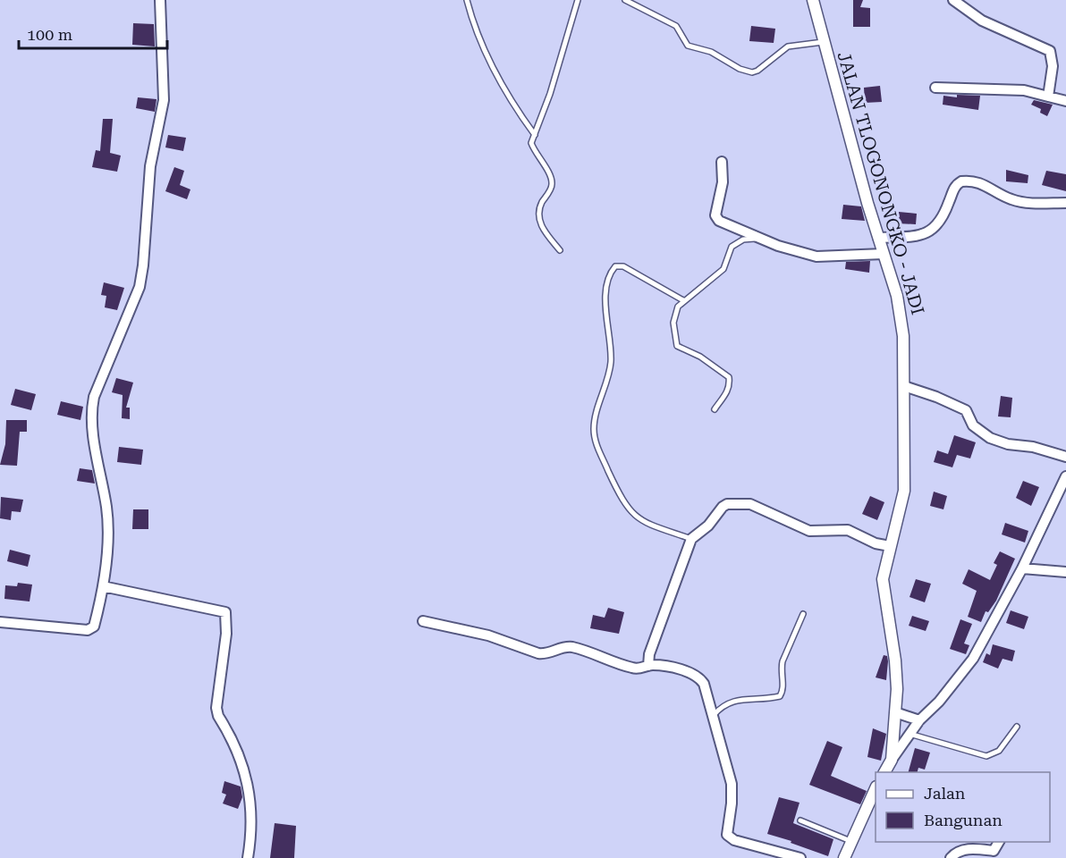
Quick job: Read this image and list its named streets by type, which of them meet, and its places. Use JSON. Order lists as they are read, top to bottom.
{
  "streets": {
    "street": ["JALAN TLOGONONGKO - JADI"]
  },
  "legend": ["Jalan", "Bangunan"],
  "scale_bar": "100 m"
}
